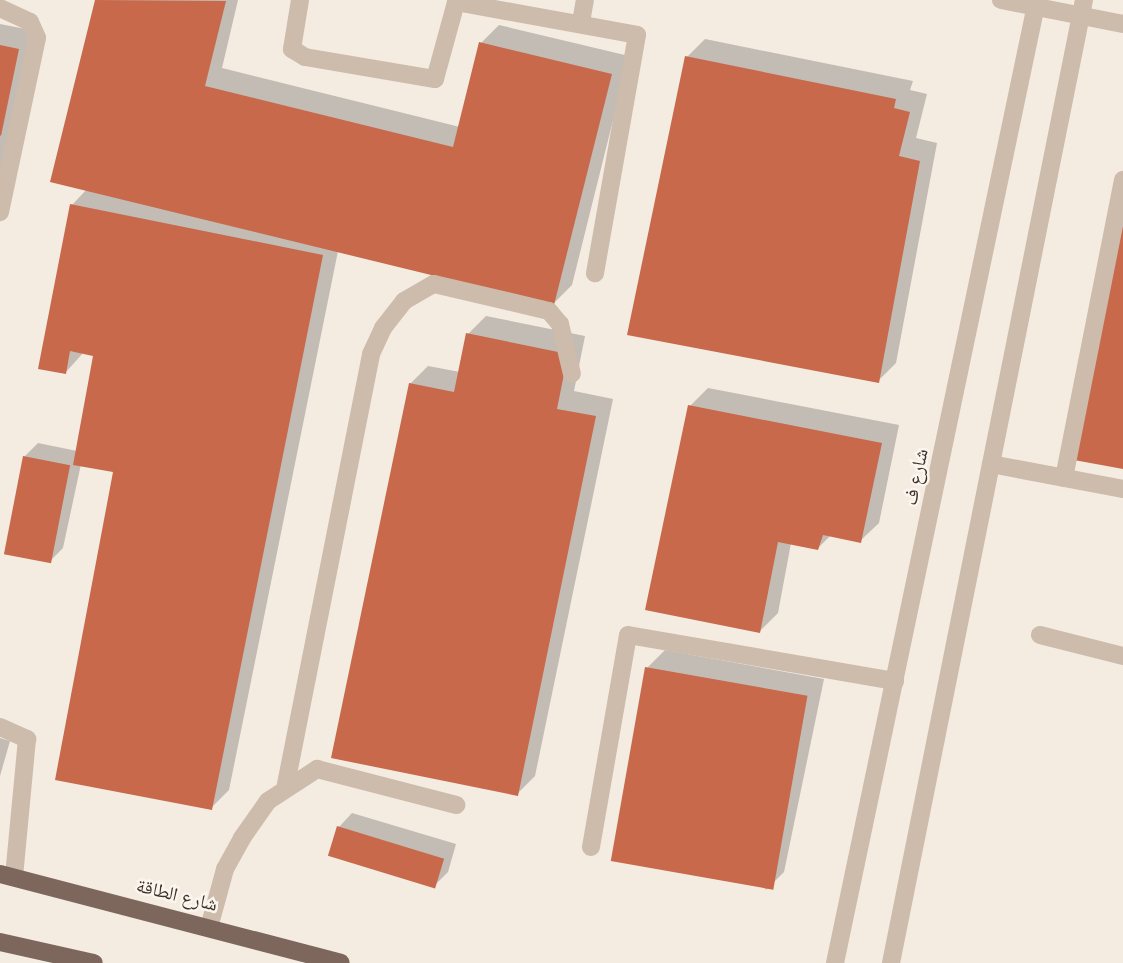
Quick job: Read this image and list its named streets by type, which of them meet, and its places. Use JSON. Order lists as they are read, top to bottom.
{
  "streets": {
    "main road": ["شارع الطاقة"],
    "street": ["شارع ف"]
  }
}
